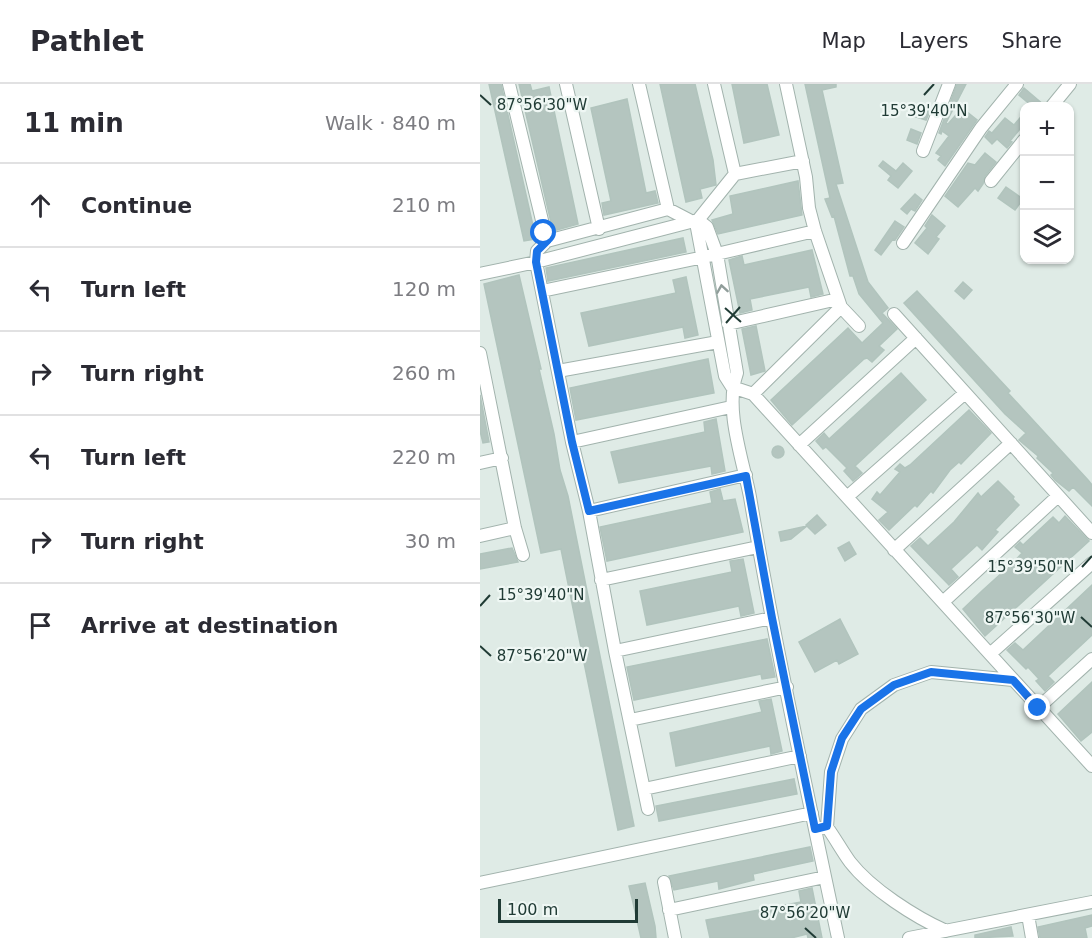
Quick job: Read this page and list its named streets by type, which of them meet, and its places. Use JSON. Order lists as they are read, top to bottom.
{
  "scale_bar": "100 m",
  "page": {
    "header": "Pathlet",
    "nav": ["Map", "Layers", "Share"],
    "heading": ["11 min", "Walk · 840 m"],
    "map_buttons": ["+", "−"],
    "list": [
      ["Continue", "210 m"],
      ["Turn left", "120 m"],
      ["Turn right", "260 m"],
      ["Turn left", "220 m"],
      ["Turn right", "30 m"],
      "Arrive at destination"
    ],
    "scale": "100 m"
  },
  "coordinates": [
    "87°56'30\"W",
    "15°39'40\"N",
    "15°39'50\"N",
    "87°56'20\"W"
  ]
}
